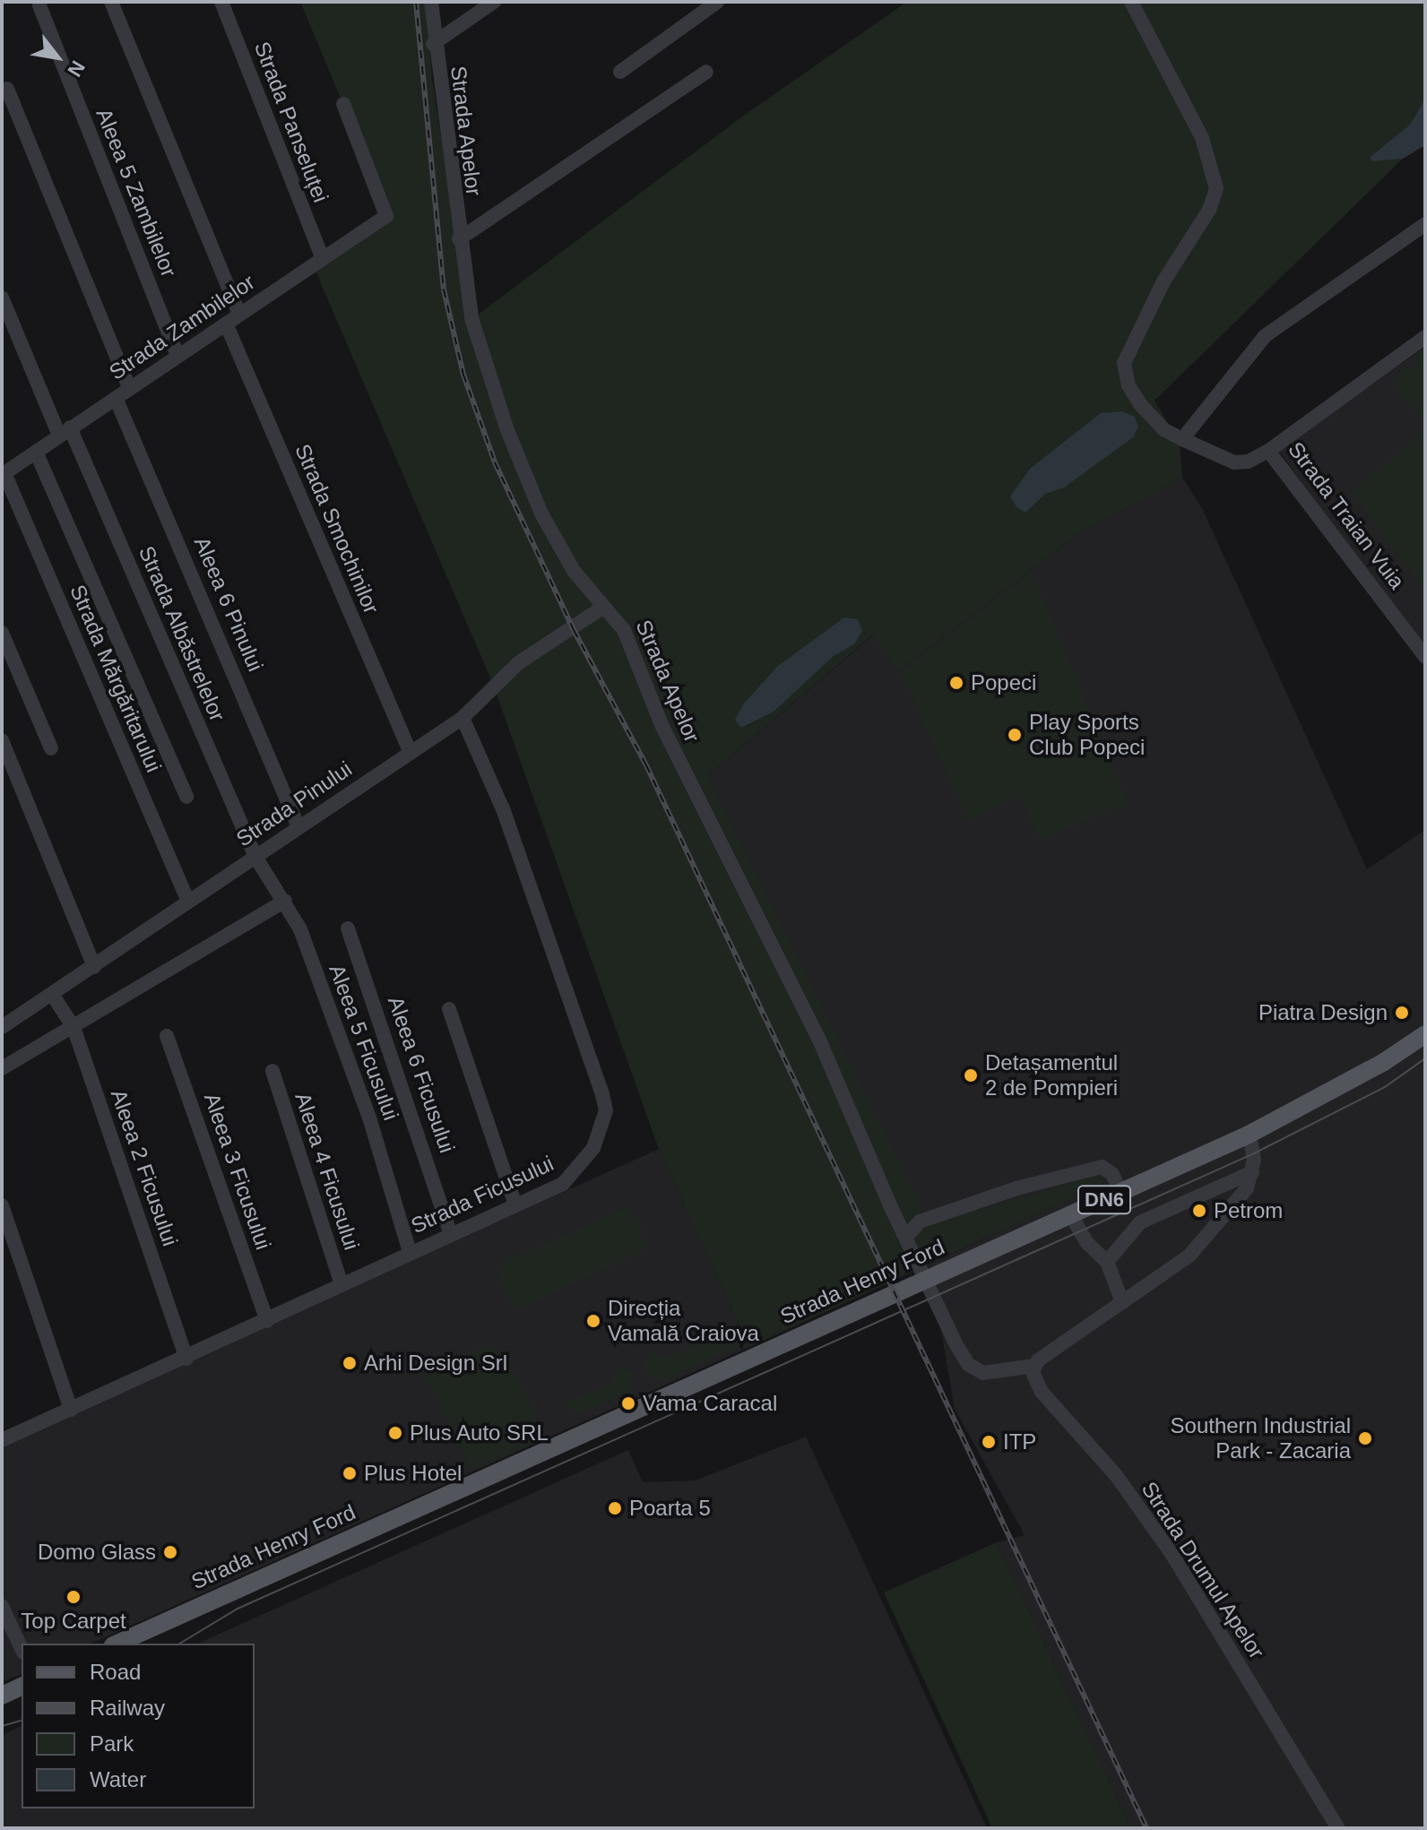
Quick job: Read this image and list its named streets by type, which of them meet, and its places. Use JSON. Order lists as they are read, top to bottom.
{
  "streets": {
    "main road": ["DN6", "Strada Henry Ford"],
    "street": [
      "Strada Panseluței",
      "Strada Apelor",
      "Aleea 5 Zambilelor",
      "Strada Zambilelor",
      "Strada Traian Vuia",
      "Strada Smochinilor",
      "Aleea 6 Pinului",
      "Strada Albăstrelelor",
      "Strada Mărgăritarului",
      "Strada Pinului",
      "Aleea 5 Ficusului",
      "Aleea 6 Ficusului",
      "Aleea 2 Ficusului",
      "Aleea 3 Ficusului",
      "Aleea 4 Ficusului",
      "Strada Ficusului",
      "Strada Drumul Apelor"
    ]
  },
  "crossings": [
    ["Strada Panseluței", "Strada Zambilelor"],
    ["Strada Apelor", "Strada Pinului"],
    ["Strada Apelor", "Strada Drumul Apelor"],
    ["Aleea 5 Zambilelor", "Strada Zambilelor"],
    ["Strada Zambilelor", "Strada Smochinilor"],
    ["Strada Zambilelor", "Aleea 6 Pinului"],
    ["Strada Zambilelor", "Strada Albăstrelelor"],
    ["Strada Zambilelor", "Strada Mărgăritarului"],
    ["Strada Smochinilor", "Strada Pinului"],
    ["Aleea 6 Pinului", "Strada Pinului"],
    ["Strada Albăstrelelor", "Strada Pinului"],
    ["Strada Albăstrelelor", "Aleea 5 Ficusului"],
    ["Strada Mărgăritarului", "Strada Pinului"],
    ["Strada Pinului", "Aleea 5 Ficusului"],
    ["Strada Pinului", "Aleea 2 Ficusului"],
    ["Strada Pinului", "Strada Ficusului"],
    ["Aleea 5 Ficusului", "Strada Ficusului"],
    ["Aleea 6 Ficusului", "Strada Ficusului"],
    ["Aleea 2 Ficusului", "Strada Ficusului"],
    ["Aleea 3 Ficusului", "Strada Ficusului"],
    ["Aleea 4 Ficusului", "Strada Ficusului"]
  ],
  "places": [
    "Popeci",
    "Play Sports Club Popeci",
    "Piatra Design",
    "Detașamentul 2 de Pompieri",
    "Petrom",
    "Direcția Vamală Craiova",
    "Arhi Design Srl",
    "Vama Caracal",
    "Plus Auto SRL",
    "Southern Industrial Park - Zacaria",
    "ITP",
    "Plus Hotel",
    "Poarta 5",
    "Domo Glass",
    "Top Carpet"
  ],
  "legend": [
    "Road",
    "Railway",
    "Park",
    "Water"
  ],
  "north": "bottom right"
}
